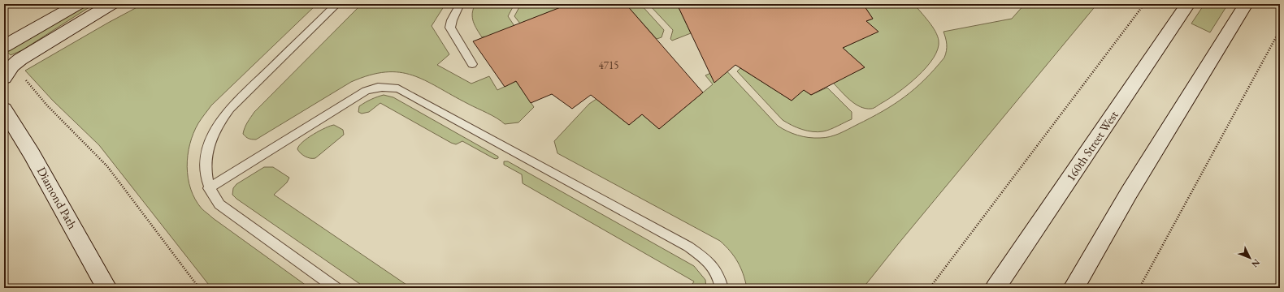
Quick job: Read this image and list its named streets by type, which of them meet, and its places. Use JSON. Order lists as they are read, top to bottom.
{
  "streets": {
    "main road": ["160th Street West", "Diamond Path"]
  },
  "house_numbers": ["4715"],
  "north": "bottom right"
}
